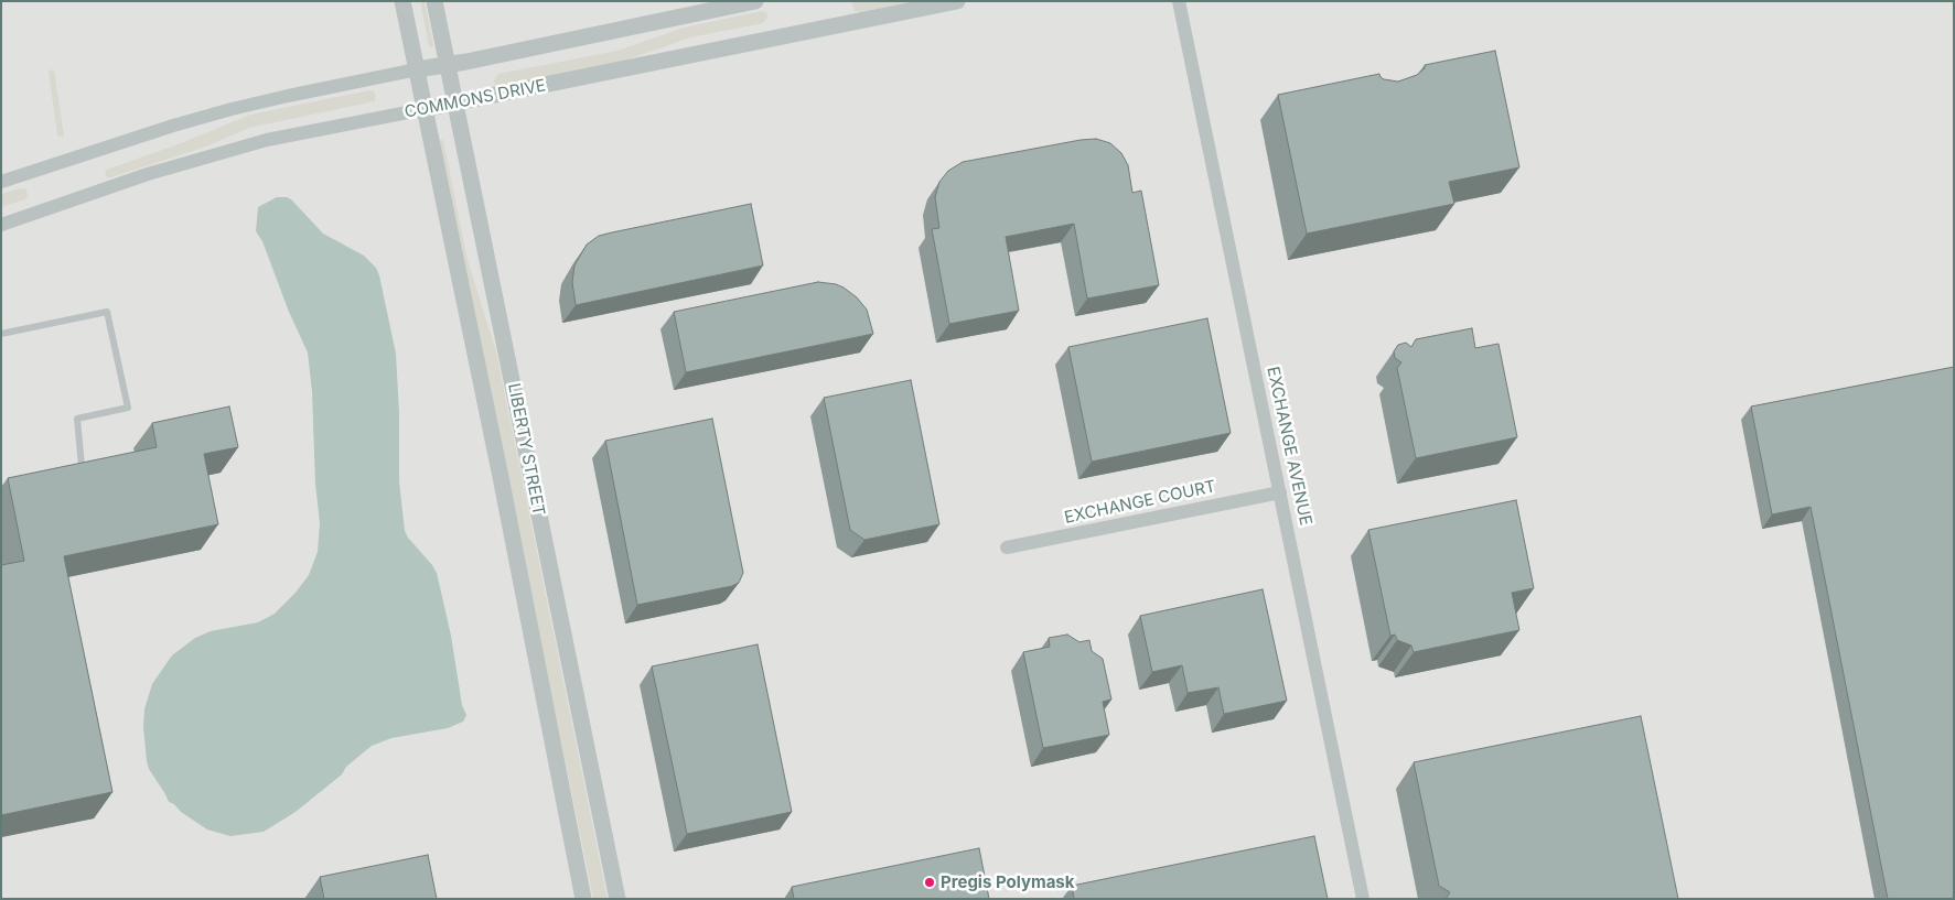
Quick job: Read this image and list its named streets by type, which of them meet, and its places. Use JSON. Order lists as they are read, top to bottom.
{
  "streets": {
    "street": [
      "COMMONS DRIVE",
      "EXCHANGE AVENUE",
      "LIBERTY STREET",
      "EXCHANGE COURT"
    ]
  },
  "crossings": [
    ["COMMONS DRIVE", "LIBERTY STREET"],
    ["EXCHANGE AVENUE", "EXCHANGE COURT"]
  ],
  "places": ["Pregis Polymask"]
}
